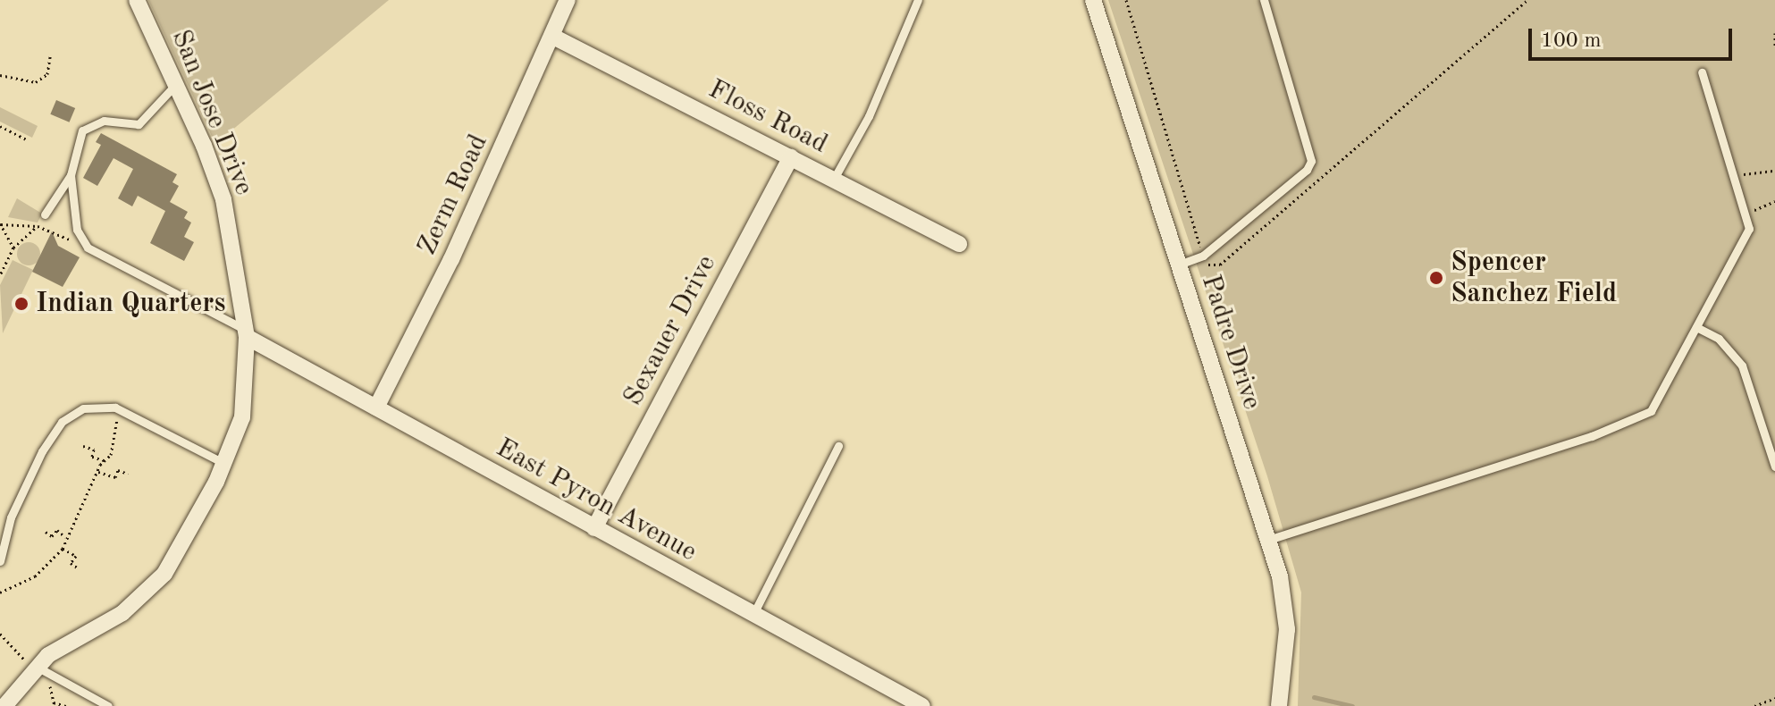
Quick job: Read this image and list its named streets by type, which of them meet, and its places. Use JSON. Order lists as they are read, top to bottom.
{
  "streets": {
    "street": [
      "San Jose Drive",
      "Floss Road",
      "Zerm Road",
      "Sexauer Drive",
      "Padre Drive",
      "East Pyron Avenue"
    ]
  },
  "crossings": [
    ["San Jose Drive", "East Pyron Avenue"],
    ["Floss Road", "Zerm Road"],
    ["Floss Road", "Sexauer Drive"],
    ["Zerm Road", "East Pyron Avenue"],
    ["Sexauer Drive", "East Pyron Avenue"]
  ],
  "places": ["Spencer Sanchez Field", "Indian Quarters"],
  "scale_bar": "100 m"
}
